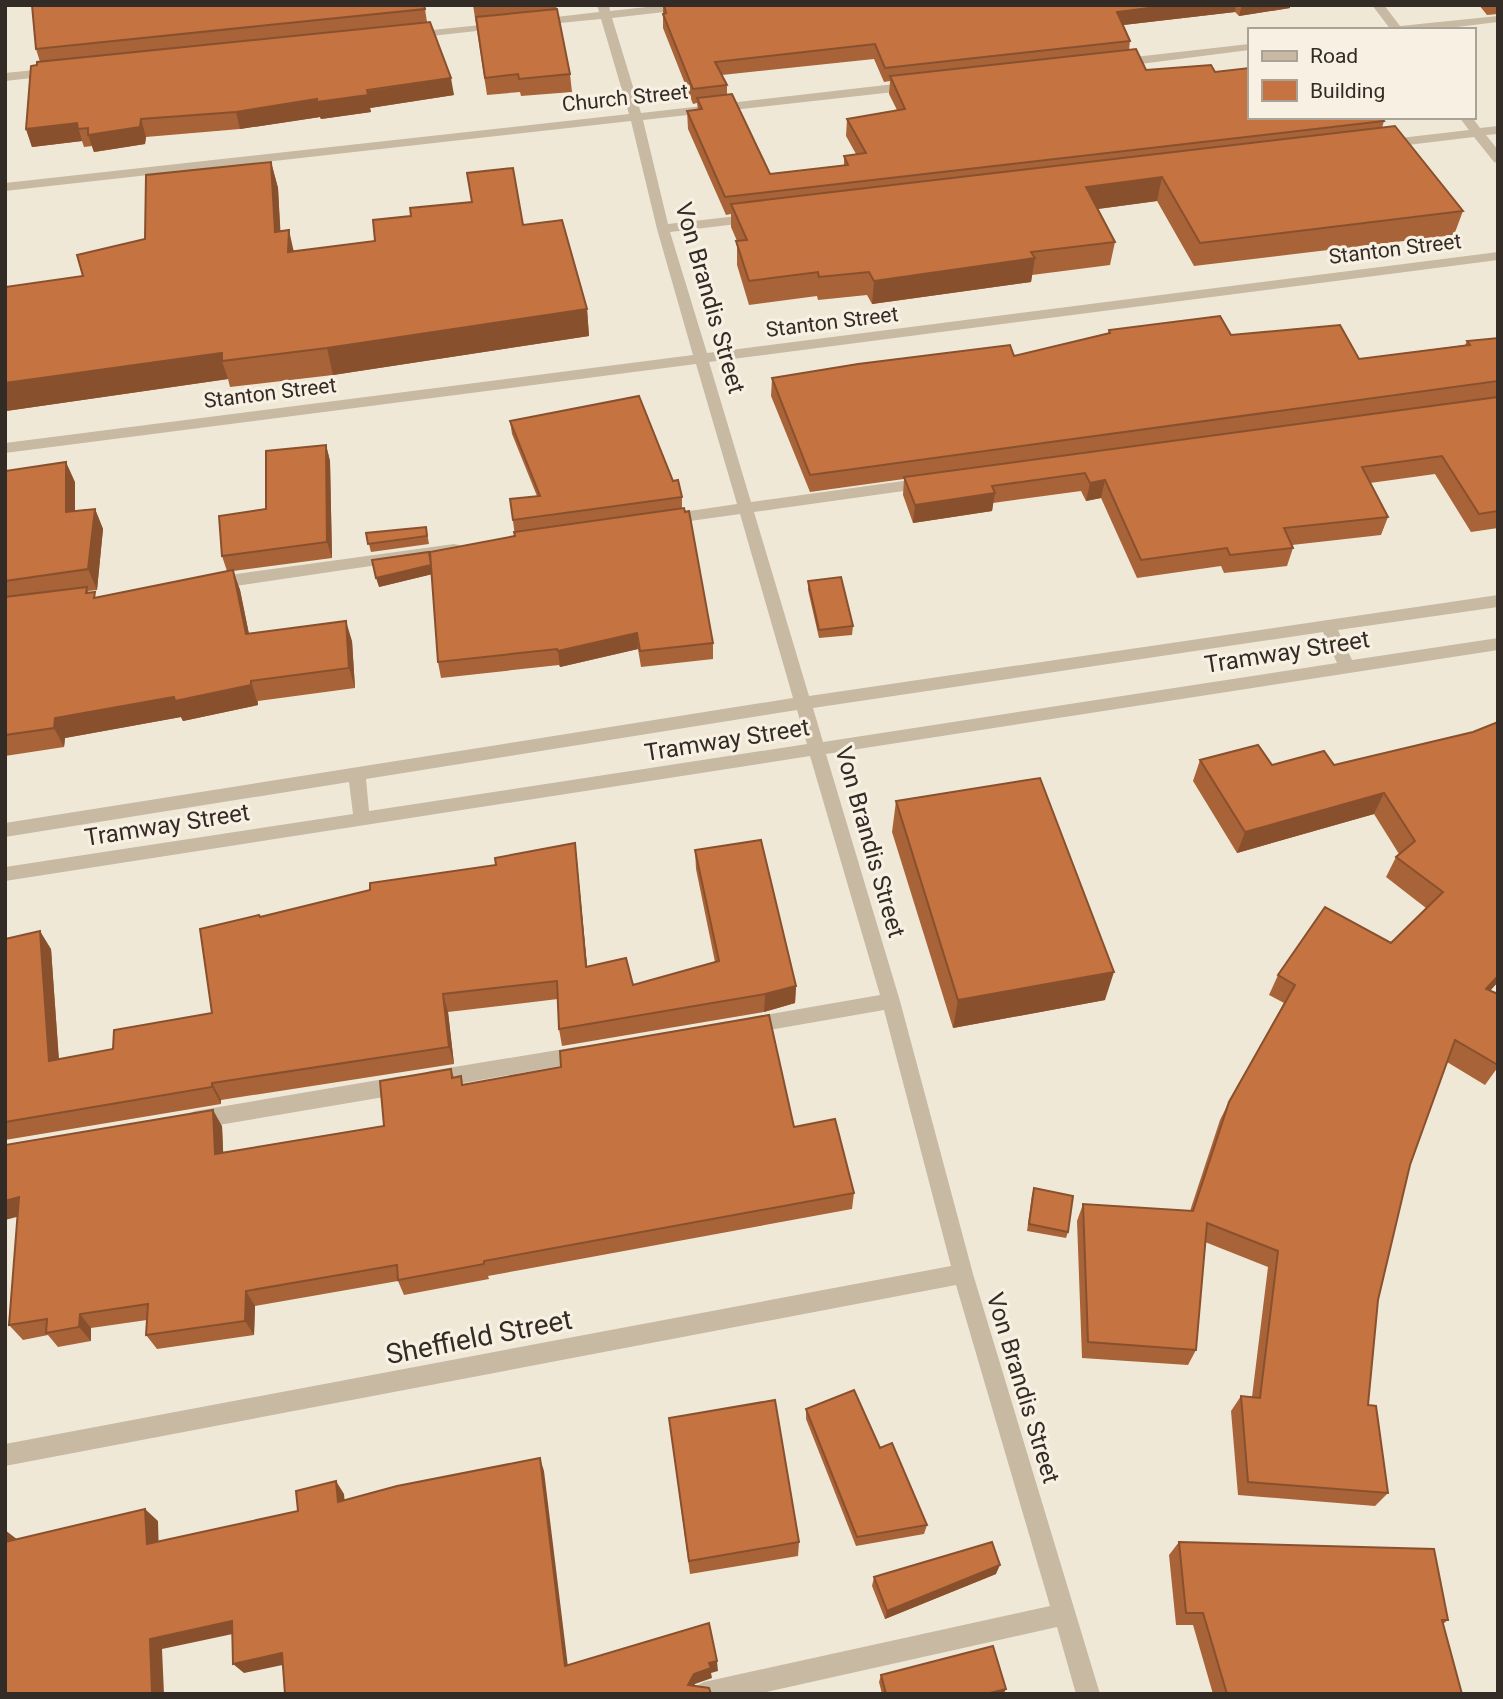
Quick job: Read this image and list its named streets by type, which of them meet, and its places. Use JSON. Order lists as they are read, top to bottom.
{
  "streets": {
    "street": [
      "Church Street",
      "Stanton Street",
      "Von Brandis Street",
      "Tramway Street",
      "Sheffield Street"
    ]
  },
  "crossings": [
    ["Church Street", "Von Brandis Street"],
    ["Stanton Street", "Von Brandis Street"],
    ["Von Brandis Street", "Tramway Street"],
    ["Von Brandis Street", "Sheffield Street"]
  ],
  "legend": ["Road", "Building"]
}
